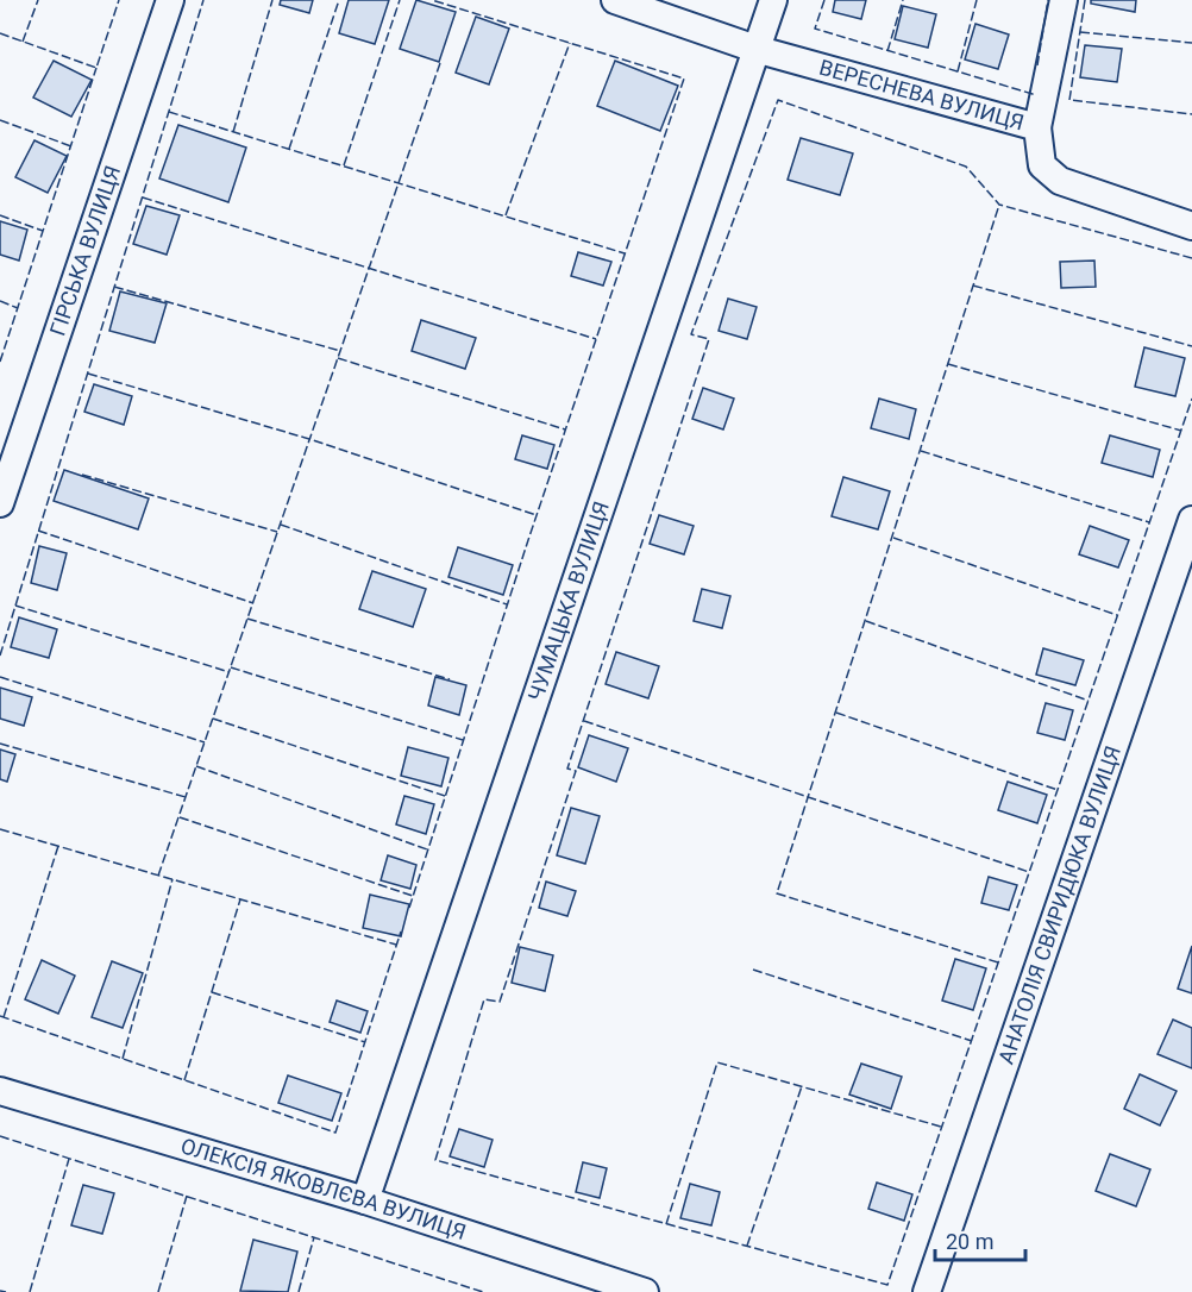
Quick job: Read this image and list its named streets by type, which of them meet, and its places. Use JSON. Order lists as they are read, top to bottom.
{
  "streets": {
    "street": [
      "ВЕРЕСНЕВА ВУЛИЦЯ",
      "ГІРСЬКА ВУЛИЦЯ",
      "ЧУМАЦЬКА ВУЛИЦЯ",
      "АНАТОЛІЯ СВИРИДЮКА ВУЛИЦЯ",
      "ОЛЕКСІЯ ЯКОВЛЄВА ВУЛИЦЯ"
    ]
  },
  "crossings": [
    ["ВЕРЕСНЕВА ВУЛИЦЯ", "ЧУМАЦЬКА ВУЛИЦЯ"],
    ["ЧУМАЦЬКА ВУЛИЦЯ", "ОЛЕКСІЯ ЯКОВЛЄВА ВУЛИЦЯ"]
  ],
  "scale_bar": "20 m"
}
